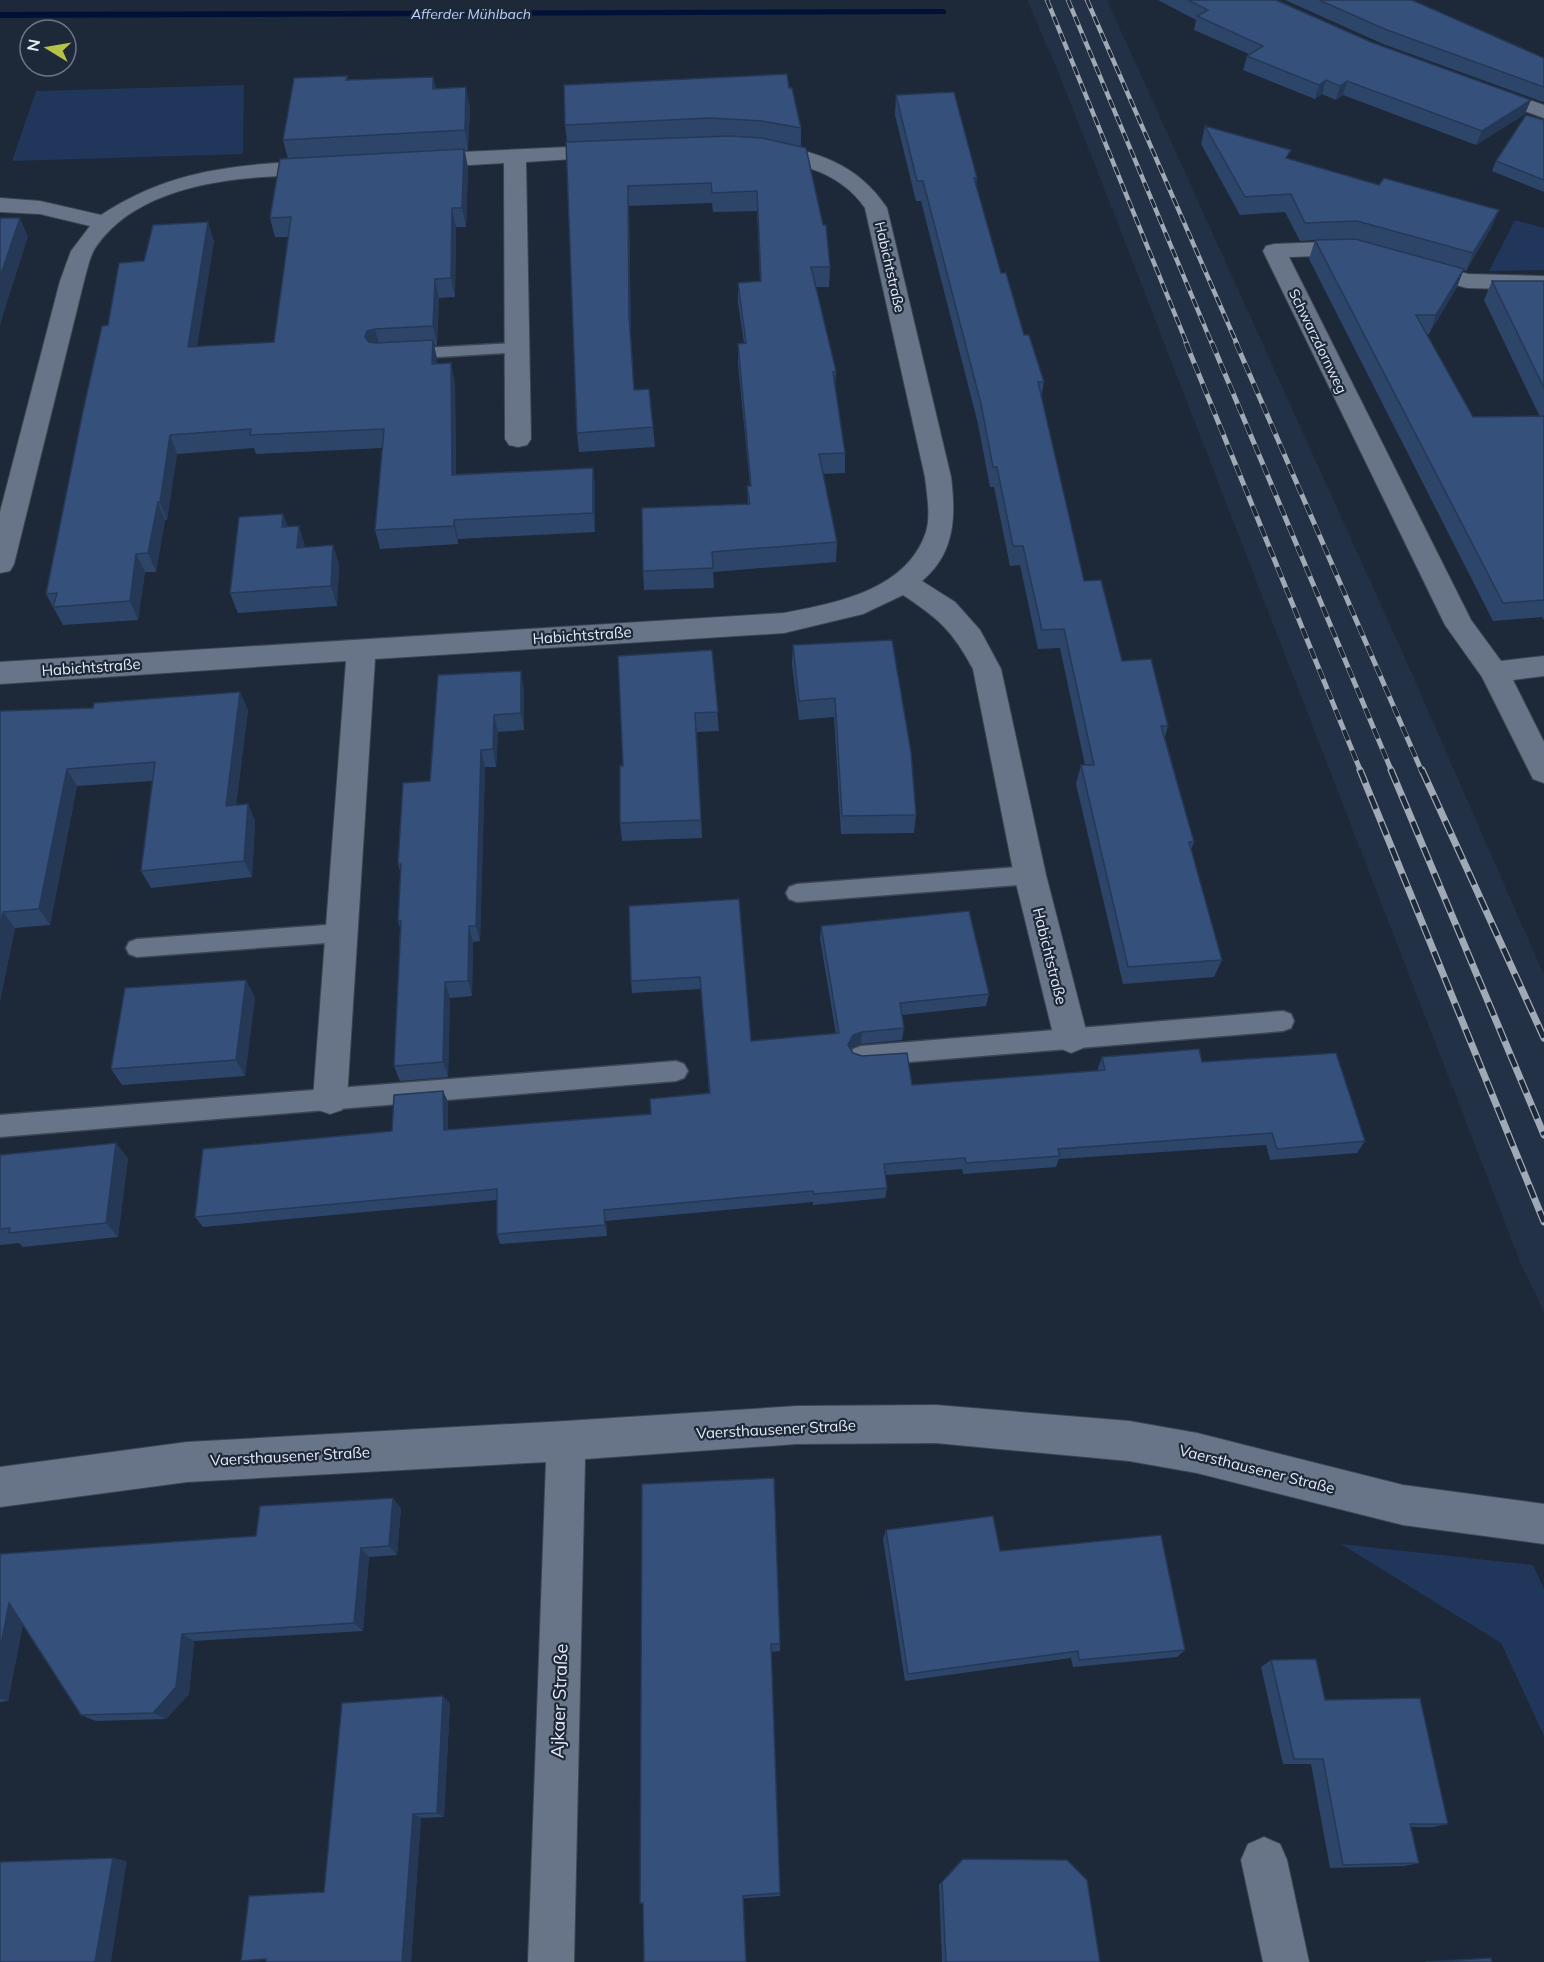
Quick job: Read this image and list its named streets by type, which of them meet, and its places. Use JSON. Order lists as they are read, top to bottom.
{
  "streets": {
    "street": [
      "Habichtstraße",
      "Schwarzdornweg",
      "Vaersthausener Straße",
      "Ajkaer Straße"
    ]
  },
  "crossings": [
    ["Vaersthausener Straße", "Ajkaer Straße"]
  ],
  "water": ["Afferder Mühlbach"],
  "north": "left"
}
